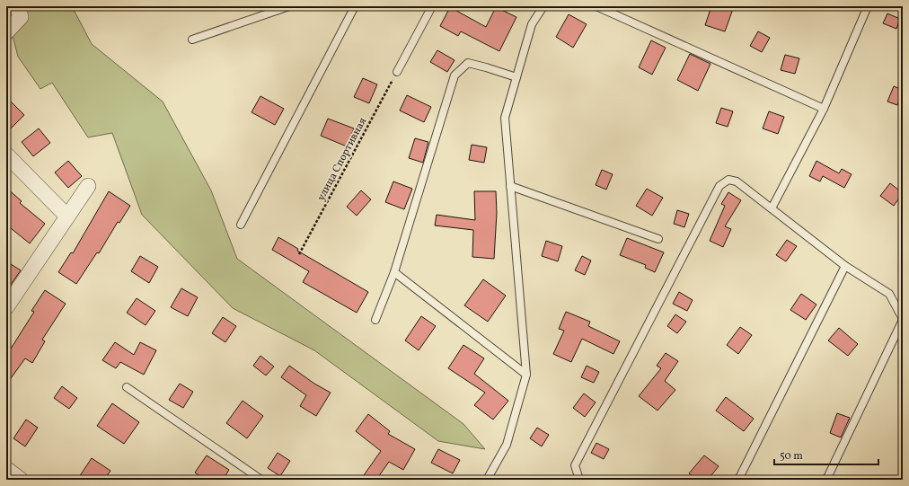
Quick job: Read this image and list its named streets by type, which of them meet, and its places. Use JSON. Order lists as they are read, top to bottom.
{
  "streets": {
    "path": ["улица Спортивная"]
  },
  "scale_bar": "50 m"
}
